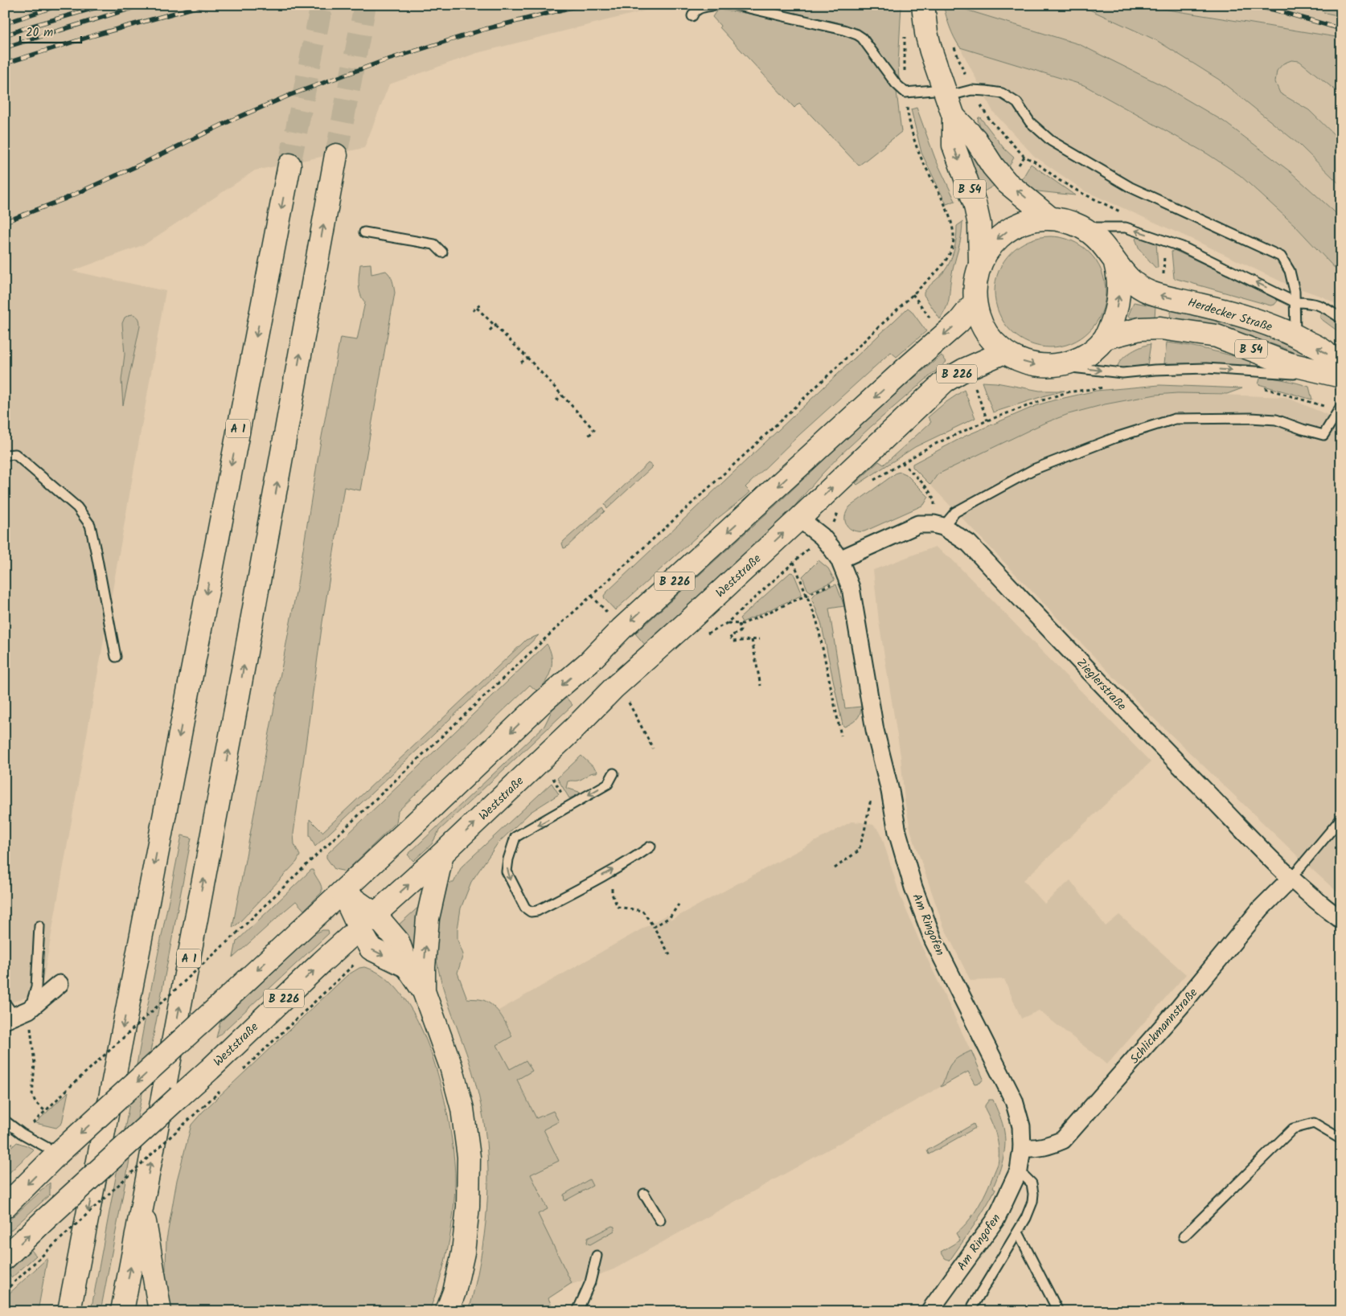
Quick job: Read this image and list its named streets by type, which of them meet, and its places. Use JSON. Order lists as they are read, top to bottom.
{
  "streets": {
    "main road": [
      "B 54",
      "Herdecker Straße",
      "B 226",
      "A 1",
      "Weststraße"
    ],
    "street": ["Zieglerstraße", "Am Ringofen", "Schlickmannstraße"]
  },
  "crossings": [
    ["Herdecker Straße", "B 226"],
    ["Herdecker Straße", "Weststraße"],
    ["Weststraße", "Am Ringofen"],
    ["Zieglerstraße", "Am Ringofen"],
    ["Zieglerstraße", "Schlickmannstraße"],
    ["Am Ringofen", "Schlickmannstraße"]
  ],
  "scale_bar": "20 m"
}
